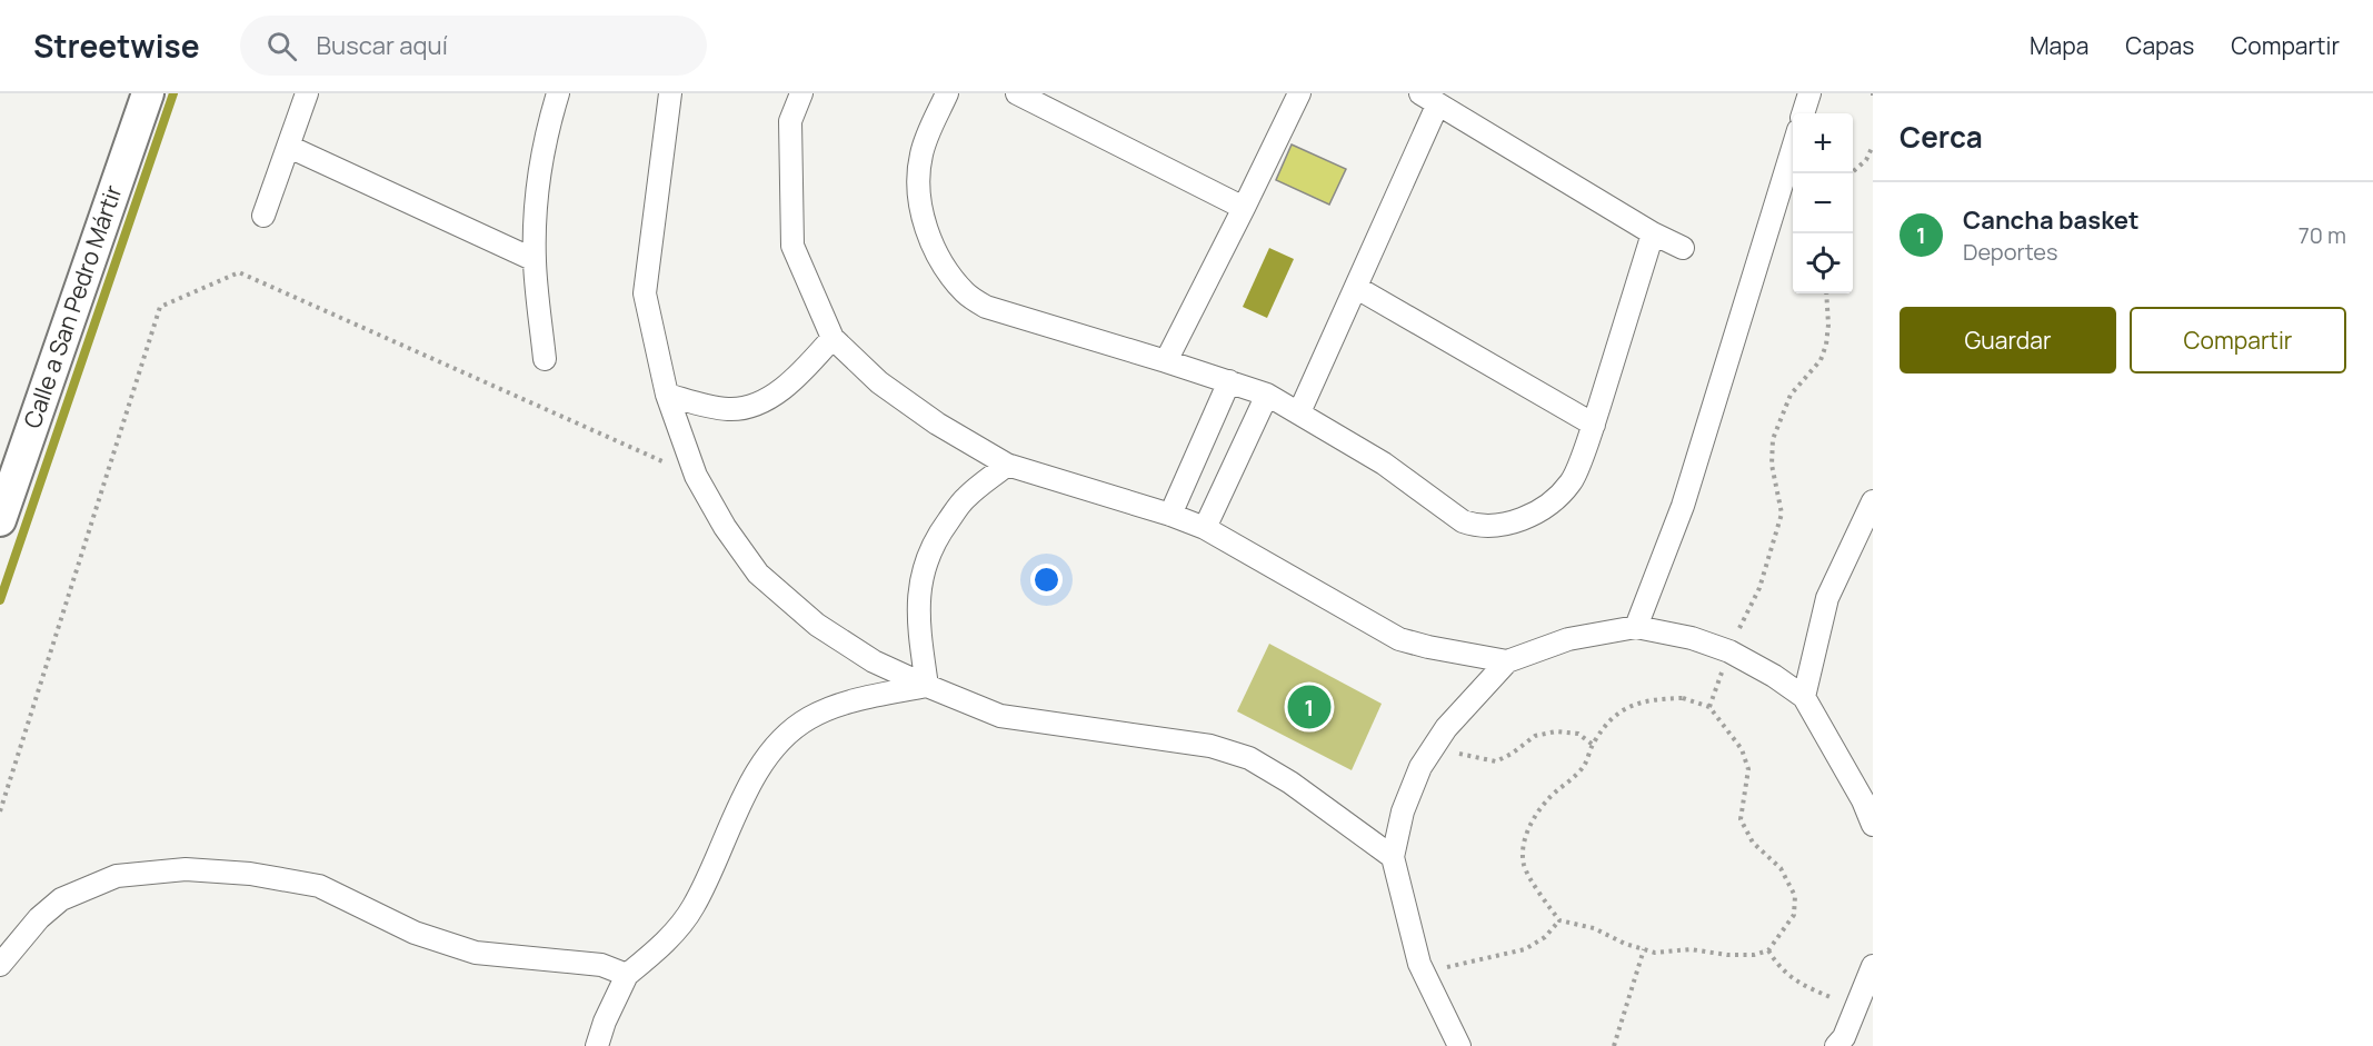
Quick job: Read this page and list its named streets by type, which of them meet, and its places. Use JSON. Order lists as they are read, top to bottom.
{
  "streets": {
    "main road": ["Calle a San Pedro Mártir"]
  },
  "page": {
    "header": "Streetwise",
    "search": "Buscar aquí",
    "nav": ["Mapa", "Capas", "Compartir"],
    "heading": "Cerca",
    "map_buttons": ["+", "−"],
    "list": [
      {
        "mark": "1",
        "name": "Cancha basket",
        "note": "Deportes",
        "value": "70 m"
      }
    ],
    "buttons": ["Guardar", "Compartir"],
    "pins": "1"
  }
}
